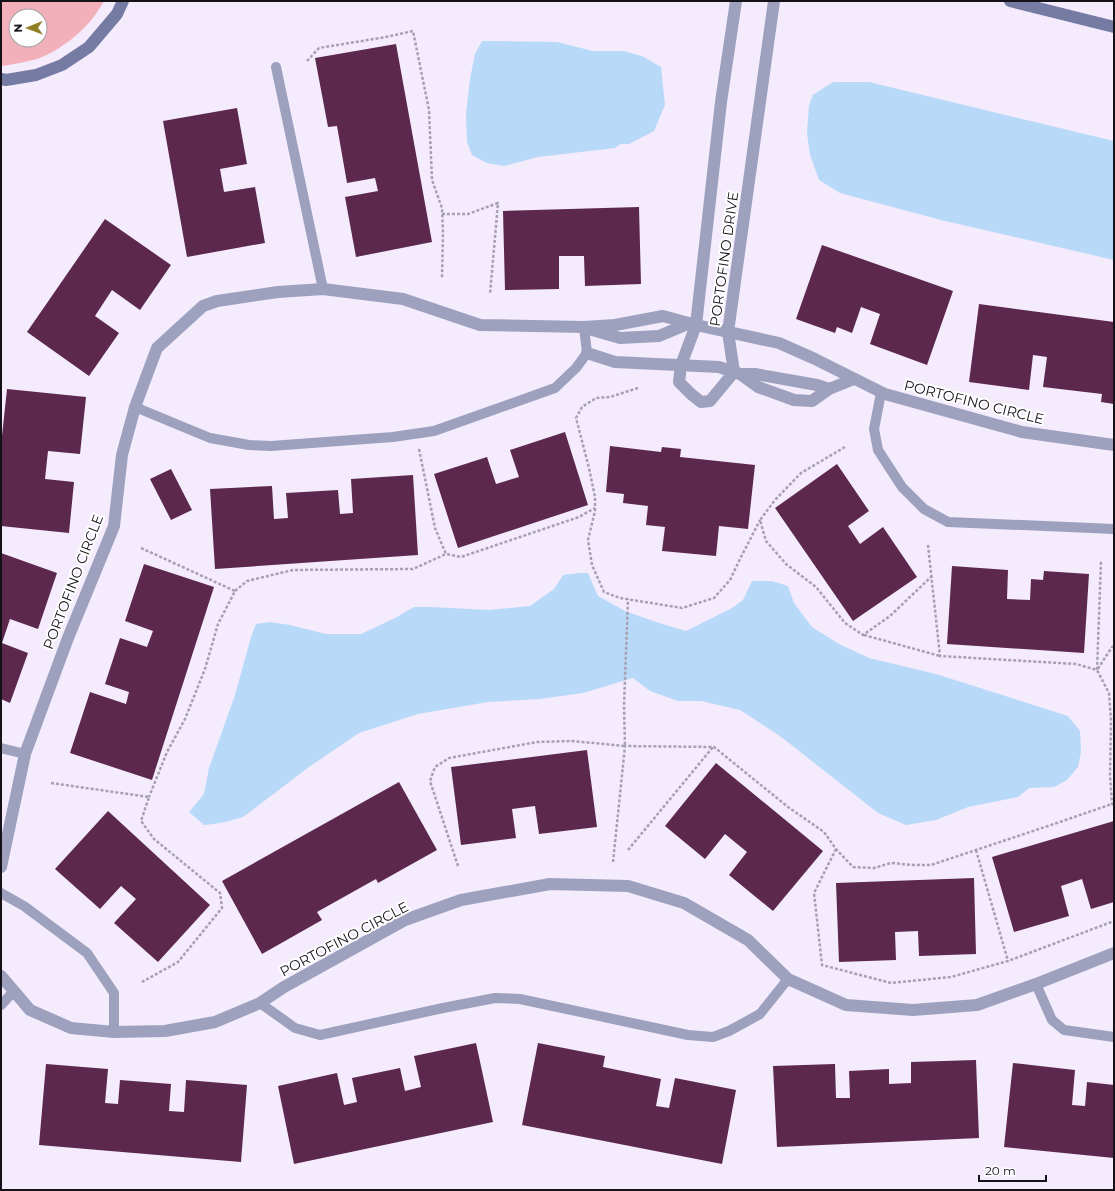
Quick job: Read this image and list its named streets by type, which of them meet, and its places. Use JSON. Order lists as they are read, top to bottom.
{
  "streets": {
    "street": ["PORTOFINO DRIVE", "PORTOFINO CIRCLE"]
  },
  "crossings": [
    ["PORTOFINO DRIVE", "PORTOFINO CIRCLE"]
  ],
  "scale_bar": "20 m",
  "north": "left"
}
